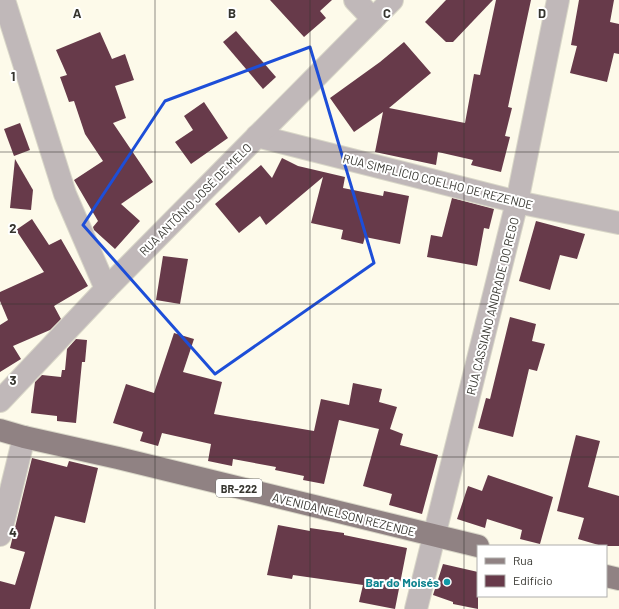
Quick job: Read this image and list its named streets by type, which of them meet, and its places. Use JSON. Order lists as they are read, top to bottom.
{
  "streets": {
    "main road": ["BR-222", "AVENIDA NELSON REZENDE"],
    "street": ["RUA SIMPLÍCIO COELHO DE REZENDE", "RUA ANTÔNIO JOSÉ DE MELO", "RUA CASSIANO ANDRADE DO REGO"]
  },
  "crossings": [
    ["RUA SIMPLÍCIO COELHO DE REZENDE", "RUA ANTÔNIO JOSÉ DE MELO"],
    ["RUA SIMPLÍCIO COELHO DE REZENDE", "RUA CASSIANO ANDRADE DO REGO"],
    ["RUA CASSIANO ANDRADE DO REGO", "AVENIDA NELSON REZENDE"]
  ],
  "places": ["Bar do Moisés"],
  "legend": ["Rua", "Edifício"],
  "grid": {
    "columns": [
      "A",
      "B",
      "C",
      "D"
    ],
    "rows": [
      "1",
      "2",
      "3",
      "4"
    ]
  }
}
